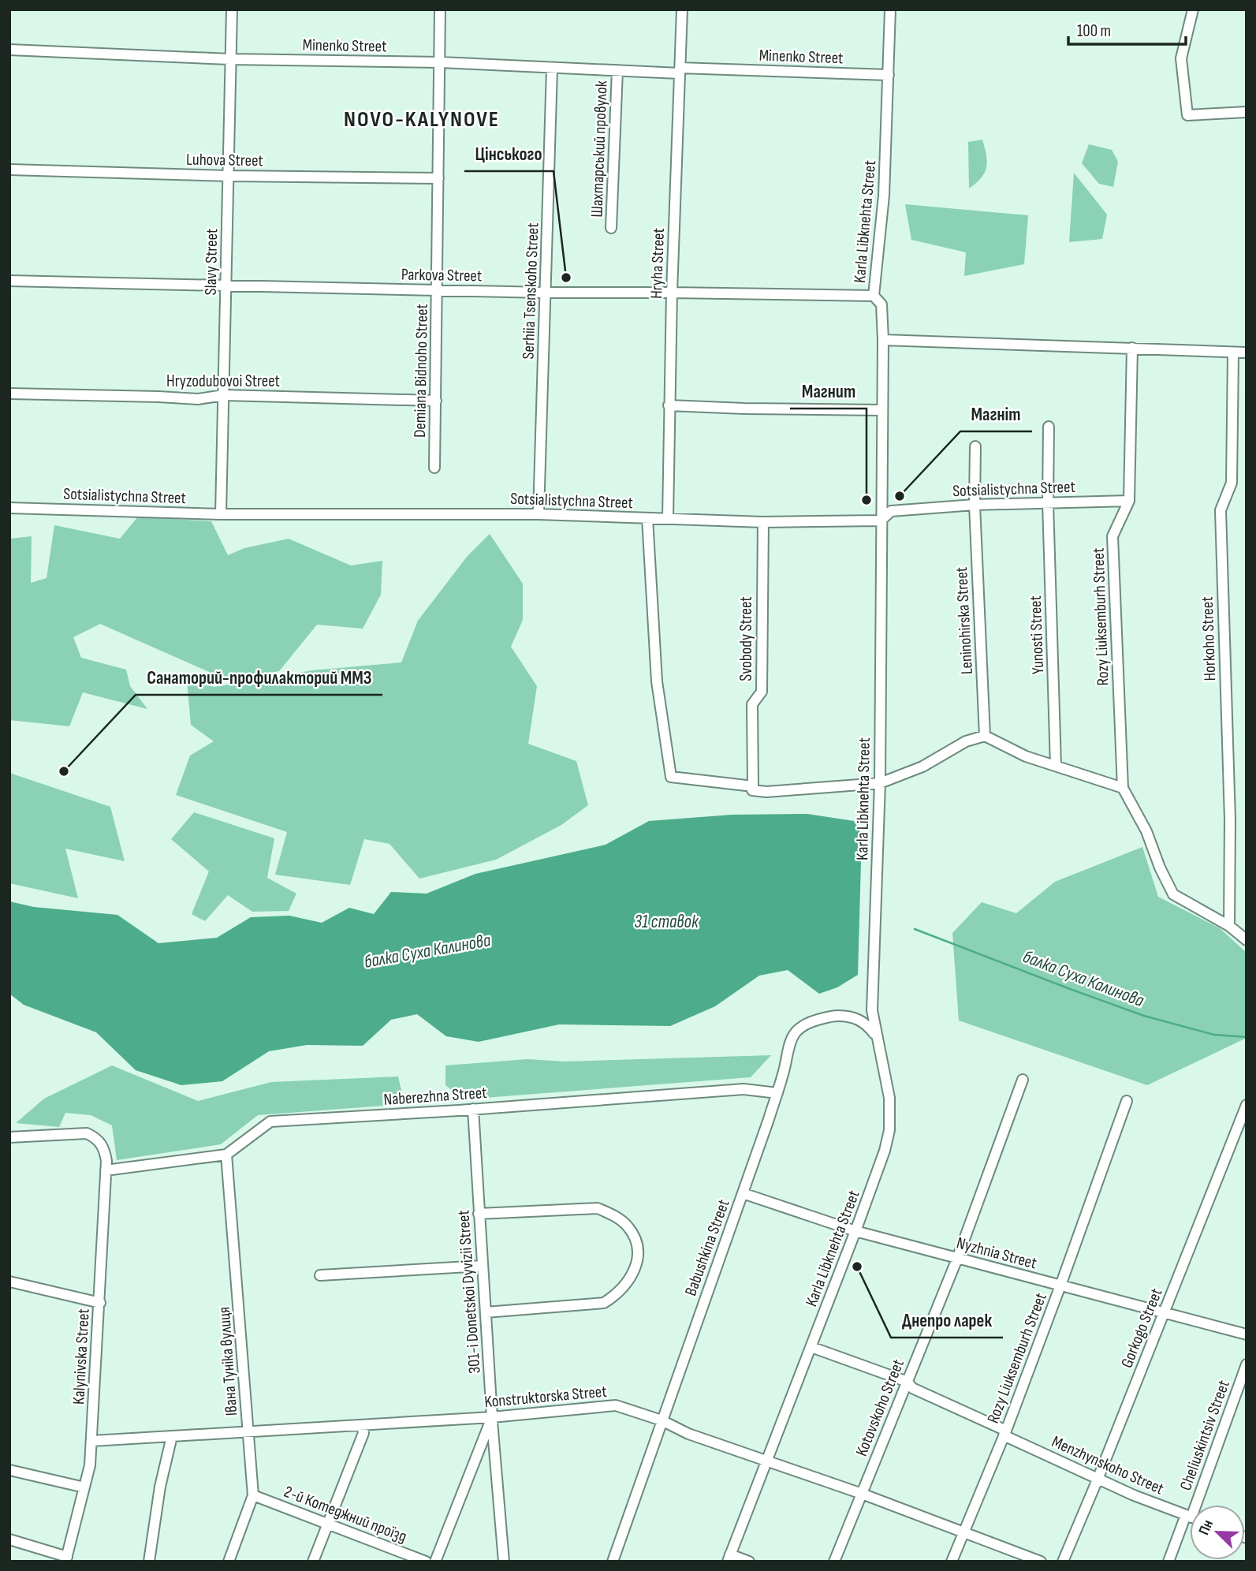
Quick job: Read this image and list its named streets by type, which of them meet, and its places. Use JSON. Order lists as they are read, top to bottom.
{
  "streets": {
    "street": [
      "Minenko Street",
      "Шахтарський провулок",
      "Luhova Street",
      "Karla Libknehta Street",
      "Slavy Street",
      "Hryha Street",
      "Parkova Street",
      "Serhiia Tsenskoho Street",
      "Demiana Bidnoho Street",
      "Hryzodubovoi Street",
      "Sotsialistychna Street",
      "Rozy Liuksemburh Street",
      "Leninohirska Street",
      "Yunosti Street",
      "Svobody Street",
      "Horkoho Street",
      "Naberezhna Street",
      "Babushkina Street",
      "Nyzhnia Street",
      "301-i Donetskoi Dyvizii Street",
      "Gorkogo Street",
      "Kalynivska Street",
      "Івана Туніка вулиця",
      "Konstruktorska Street",
      "Kotovskoho Street",
      "Cheliuskintsiv Street",
      "Menzhynskoho Street",
      "2-й Котеджний проїзд"
    ]
  },
  "crossings": [
    ["Minenko Street", "Шахтарський провулок"],
    ["Minenko Street", "Karla Libknehta Street"],
    ["Minenko Street", "Slavy Street"],
    ["Minenko Street", "Hryha Street"],
    ["Minenko Street", "Serhiia Tsenskoho Street"],
    ["Minenko Street", "Demiana Bidnoho Street"],
    ["Luhova Street", "Slavy Street"],
    ["Luhova Street", "Demiana Bidnoho Street"],
    ["Karla Libknehta Street", "Parkova Street"],
    ["Karla Libknehta Street", "Sotsialistychna Street"],
    ["Karla Libknehta Street", "Babushkina Street"],
    ["Karla Libknehta Street", "Nyzhnia Street"],
    ["Karla Libknehta Street", "Konstruktorska Street"],
    ["Karla Libknehta Street", "Menzhynskoho Street"],
    ["Slavy Street", "Parkova Street"],
    ["Slavy Street", "Hryzodubovoi Street"],
    ["Slavy Street", "Sotsialistychna Street"],
    ["Hryha Street", "Parkova Street"],
    ["Hryha Street", "Sotsialistychna Street"],
    ["Parkova Street", "Serhiia Tsenskoho Street"],
    ["Parkova Street", "Demiana Bidnoho Street"],
    ["Serhiia Tsenskoho Street", "Sotsialistychna Street"],
    ["Demiana Bidnoho Street", "Hryzodubovoi Street"],
    ["Sotsialistychna Street", "Rozy Liuksemburh Street"],
    ["Sotsialistychna Street", "Leninohirska Street"],
    ["Sotsialistychna Street", "Yunosti Street"],
    ["Sotsialistychna Street", "Svobody Street"],
    ["Rozy Liuksemburh Street", "Nyzhnia Street"],
    ["Rozy Liuksemburh Street", "Konstruktorska Street"],
    ["Rozy Liuksemburh Street", "Menzhynskoho Street"],
    ["Naberezhna Street", "Babushkina Street"],
    ["Naberezhna Street", "301-i Donetskoi Dyvizii Street"],
    ["Naberezhna Street", "Kalynivska Street"],
    ["Naberezhna Street", "Івана Туніка вулиця"],
    ["Babushkina Street", "Nyzhnia Street"],
    ["Babushkina Street", "Konstruktorska Street"],
    ["Nyzhnia Street", "Gorkogo Street"],
    ["Nyzhnia Street", "Kotovskoho Street"],
    ["301-i Donetskoi Dyvizii Street", "Konstruktorska Street"],
    ["Gorkogo Street", "Menzhynskoho Street"],
    ["Kalynivska Street", "Konstruktorska Street"],
    ["Івана Туніка вулиця", "Konstruktorska Street"],
    ["Івана Туніка вулиця", "2-й Котеджний проїзд"],
    ["Konstruktorska Street", "Kotovskoho Street"],
    ["Kotovskoho Street", "Menzhynskoho Street"]
  ],
  "districts": ["NOVO-KALYNOVE"],
  "water": ["31 ставок", "балка Суха Калинова"],
  "places": [
    "Цінського",
    "Магніт",
    "Магнит",
    "Санаторий-профилакторий ММЗ",
    "Днепро ларек"
  ],
  "scale_bar": "100 m",
  "north": "top left"
}
